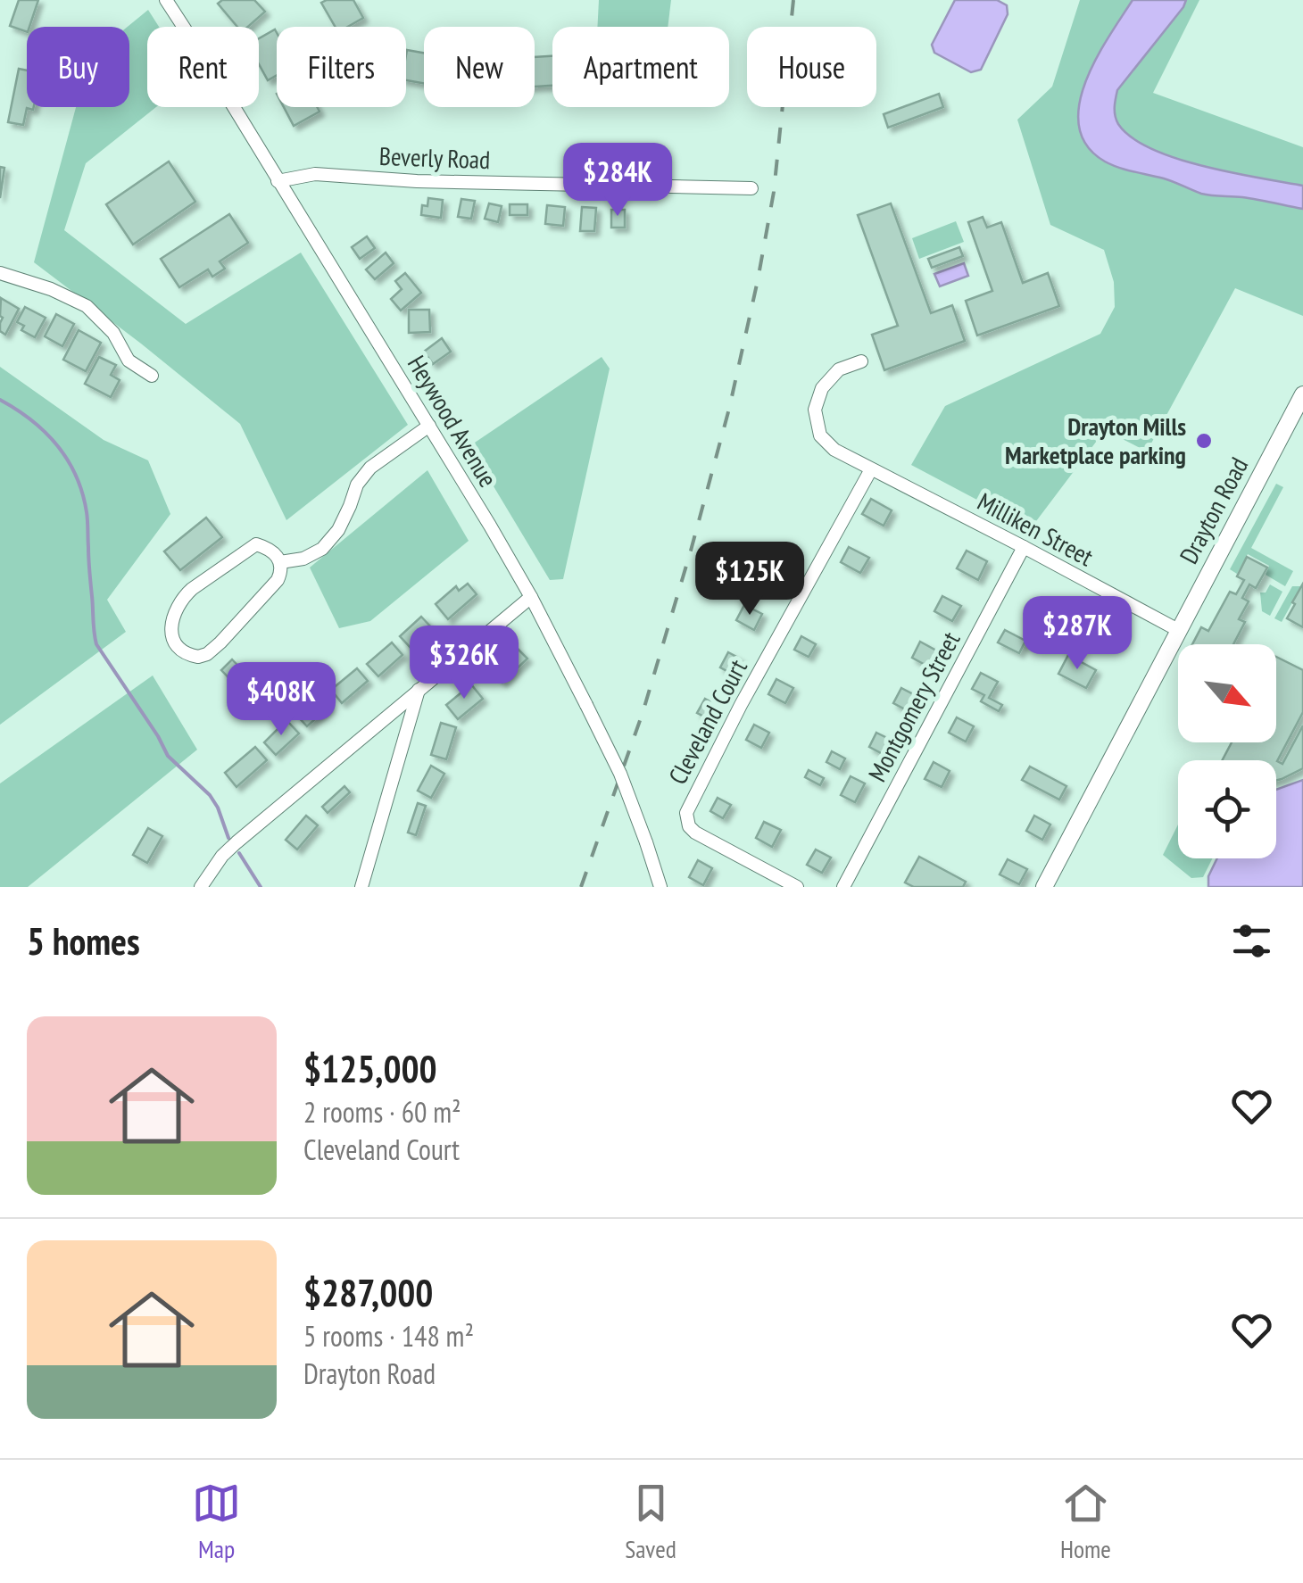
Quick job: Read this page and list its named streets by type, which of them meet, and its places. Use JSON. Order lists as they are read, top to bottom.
{
  "streets": {
    "main road": ["Drayton Road"],
    "street": [
      "Beverly Road",
      "Heywood Avenue",
      "Milliken Street",
      "Montgomery Street",
      "Cleveland Court"
    ]
  },
  "crossings": [
    ["Beverly Road", "Heywood Avenue"],
    ["Drayton Road", "Milliken Street"],
    ["Milliken Street", "Montgomery Street"],
    ["Milliken Street", "Cleveland Court"]
  ],
  "places": ["Drayton Mills Marketplace parking"],
  "north": "bottom right",
  "page": {
    "chip": [
      "Buy",
      "Rent",
      "Filters",
      "New",
      "Apartment",
      "House"
    ],
    "price": [
      "$284K",
      "$125K",
      "$287K",
      "$326K",
      "$408K"
    ],
    "heading": "5 homes",
    "list": [
      {
        "name": "$125,000",
        "note": "2 rooms · 60 m² · Cleveland Court"
      },
      {
        "name": "$287,000",
        "note": "5 rooms · 148 m² · Drayton Road"
      }
    ],
    "tabs": ["Map", "Saved", "Home"]
  }
}
